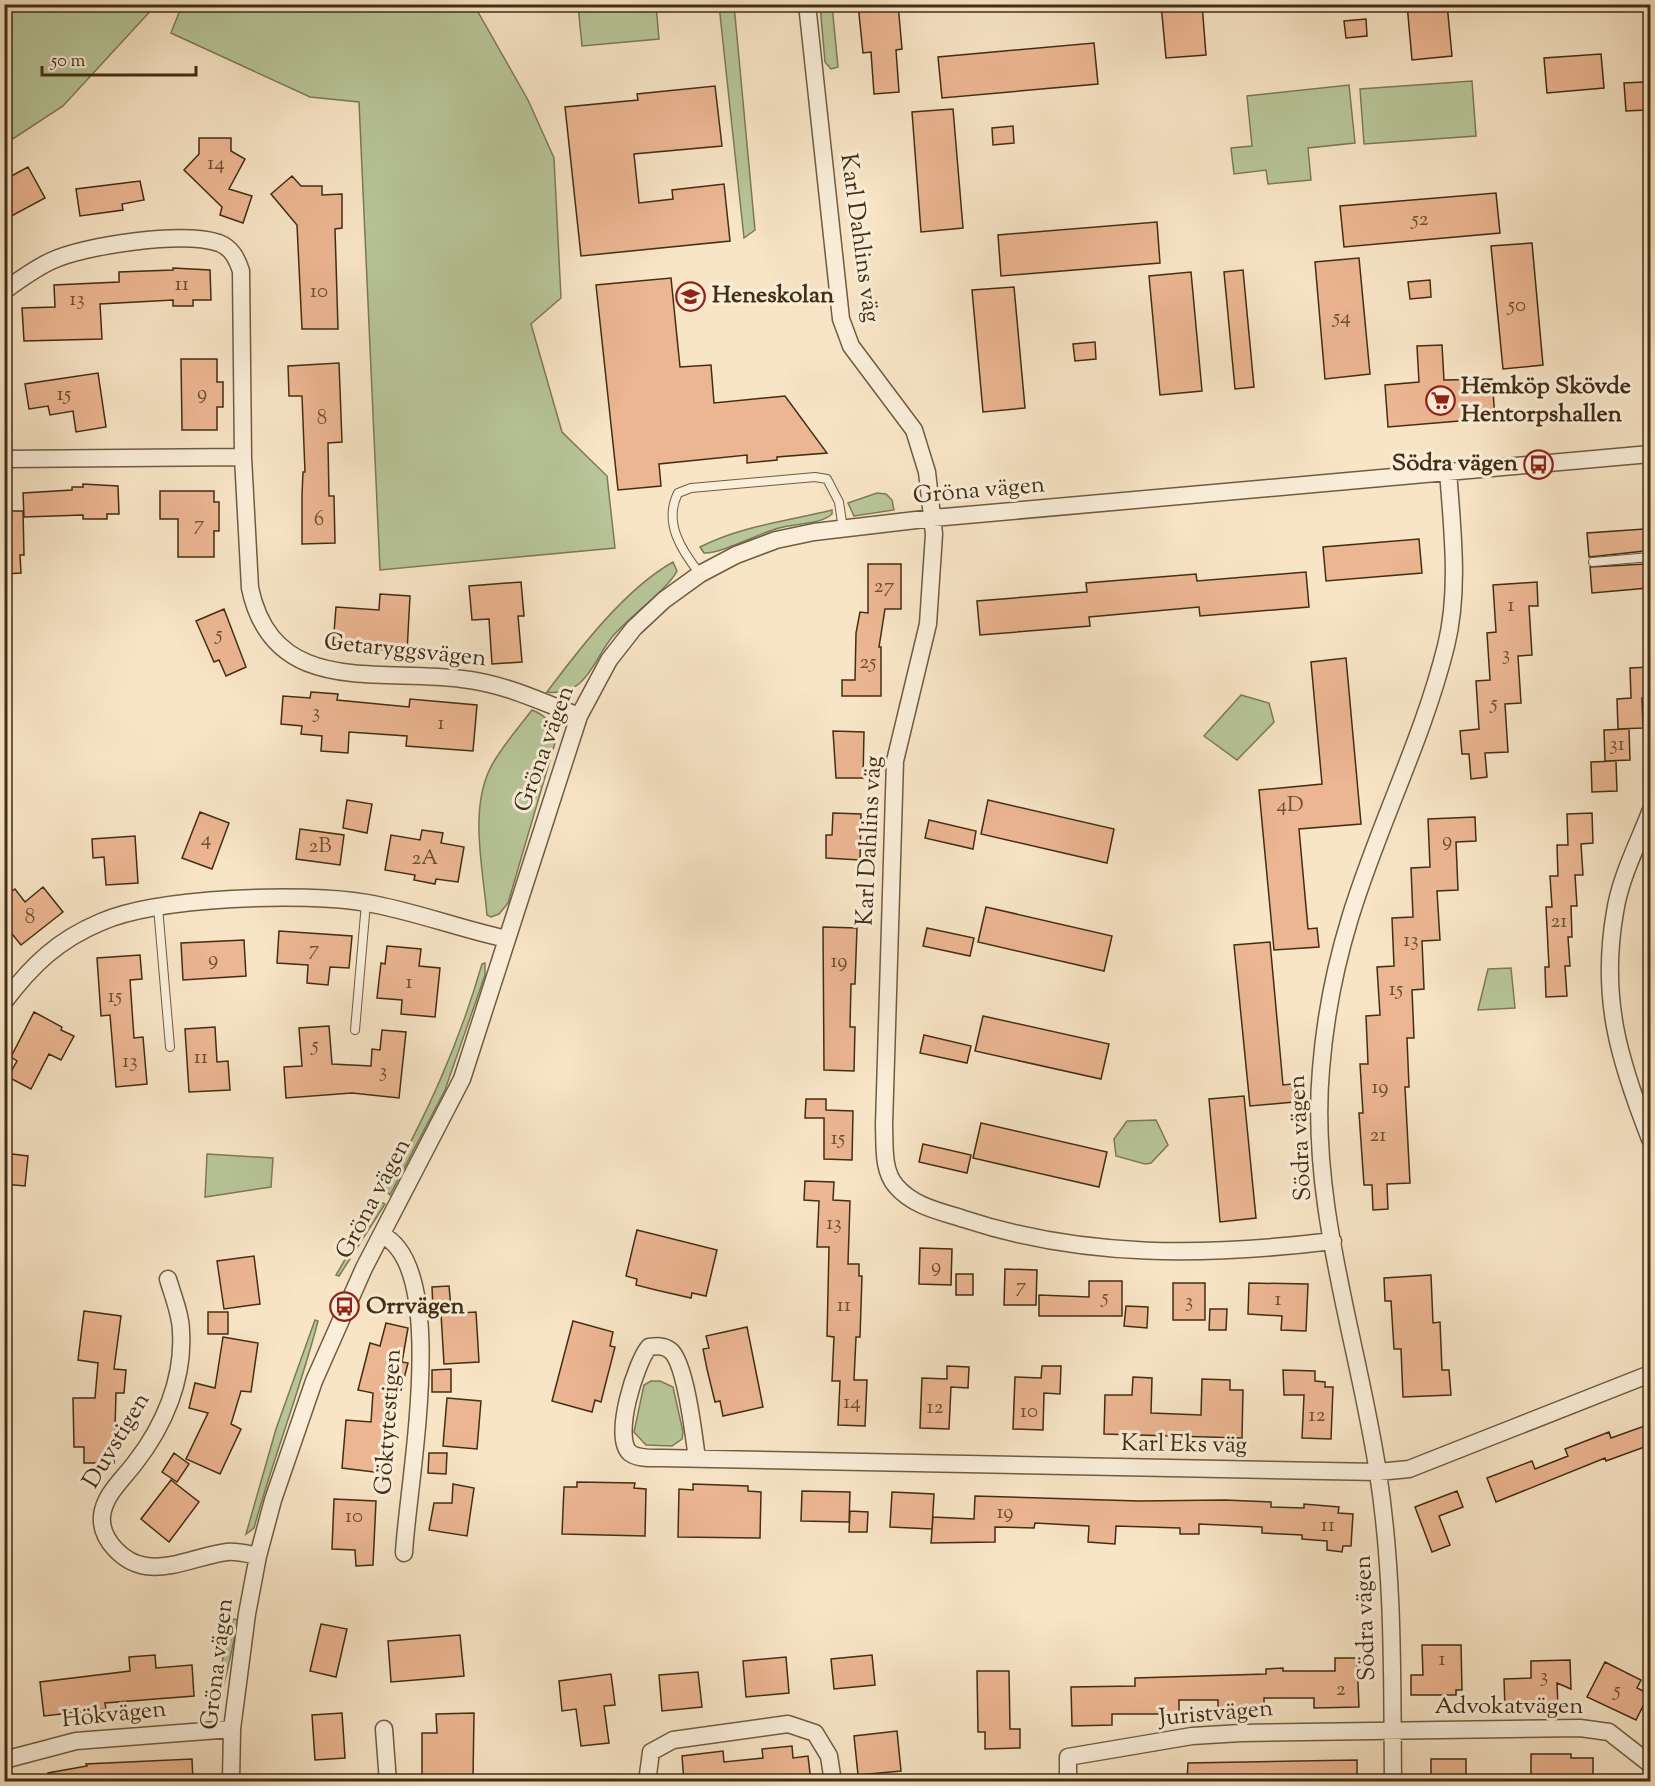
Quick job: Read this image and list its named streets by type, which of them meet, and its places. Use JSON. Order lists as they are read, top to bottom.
{
  "streets": {
    "street": [
      "Karl Dahlins väg",
      "Gröna vägen",
      "Getaryggsvägen",
      "Södra vägen",
      "Göktytestigen",
      "Duvstigen",
      "Karl Eks väg",
      "Advokatvägen",
      "Juristvägen",
      "Hökvägen"
    ]
  },
  "crossings": [
    ["Karl Dahlins väg", "Gröna vägen"],
    ["Karl Dahlins väg", "Södra vägen"],
    ["Gröna vägen", "Getaryggsvägen"],
    ["Gröna vägen", "Södra vägen"],
    ["Gröna vägen", "Göktytestigen"],
    ["Gröna vägen", "Duvstigen"],
    ["Gröna vägen", "Hökvägen"],
    ["Södra vägen", "Karl Eks väg"],
    ["Södra vägen", "Advokatvägen"],
    ["Södra vägen", "Juristvägen"],
    ["Advokatvägen", "Juristvägen"]
  ],
  "places": {
    "school or university": ["Heneskolan"],
    "supermarket": ["Hemköp Skövde Hentorpshallen"],
    "bus stop": ["Södra vägen", "Orrvägen"]
  },
  "house_numbers": [
    "14",
    "52",
    "11",
    "10",
    "13",
    "50",
    "54",
    "9",
    "15",
    "8",
    "6",
    "7",
    "27",
    "1",
    "5",
    "3",
    "25",
    "5",
    "3",
    "1",
    "31",
    "4D",
    "4",
    "9",
    "2B",
    "2A",
    "8",
    "21",
    "13",
    "7",
    "9",
    "19",
    "1",
    "15",
    "15",
    "5",
    "11",
    "13",
    "3",
    "19",
    "21",
    "15",
    "13",
    "9",
    "7",
    "5",
    "1",
    "3",
    "11",
    "14",
    "12",
    "10",
    "12",
    "19",
    "10",
    "11",
    "1",
    "3",
    "2",
    "5"
  ],
  "scale_bar": "50 m"
}
